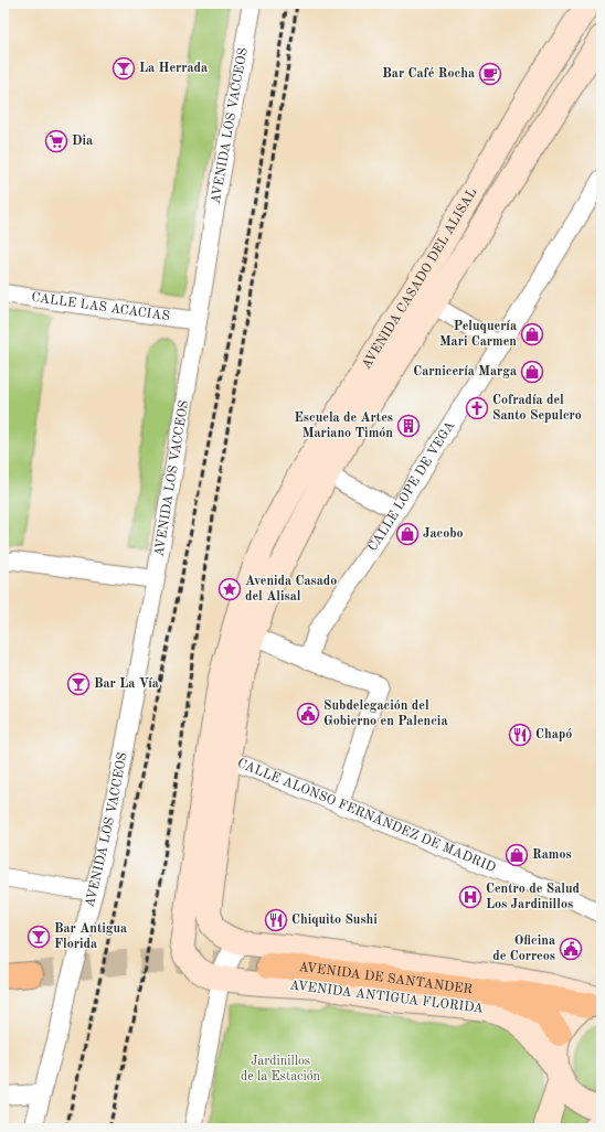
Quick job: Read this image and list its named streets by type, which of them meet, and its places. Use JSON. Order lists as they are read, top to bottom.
{
  "streets": {
    "highway": ["AVENIDA DE SANTANDER"],
    "main road": ["AVENIDA CASADO DEL ALISAL", "AVENIDA ANTIGUA FLORIDA"],
    "street": [
      "AVENIDA LOS VACCEOS",
      "CALLE LAS ACACIAS",
      "CALLE LOPE DE VEGA",
      "CALLE ALONSO FERNÁNDEZ DE MADRID"
    ]
  },
  "crossings": [
    ["AVENIDA LOS VACCEOS", "CALLE LAS ACACIAS"],
    ["AVENIDA CASADO DEL ALISAL", "CALLE ALONSO FERNÁNDEZ DE MADRID"],
    ["AVENIDA CASADO DEL ALISAL", "AVENIDA ANTIGUA FLORIDA"]
  ],
  "parks": ["Jardinillos de la Estación"],
  "places": {
    "bar": ["La Herrada", "Bar La Vía", "Bar Antigua Florida"],
    "cafe": ["Bar Café Rocha"],
    "supermarket": ["Dia"],
    "shop": [
      "Peluquería Mari Carmen",
      "Carnicería Marga",
      "Jacobo",
      "Ramos"
    ],
    "church": ["Cofradía del Santo Sepulcro"],
    "building": ["Escuela de Artes Mariano Timón"],
    "place": ["Avenida Casado del Alisal"],
    "public building": ["Subdelegación del Gobierno en Palencia", "Oficina de Correos"],
    "restaurant": ["Chapó", "Chiquito Sushi"],
    "hospital": ["Centro de Salud Los Jardinillos"]
  }
}
